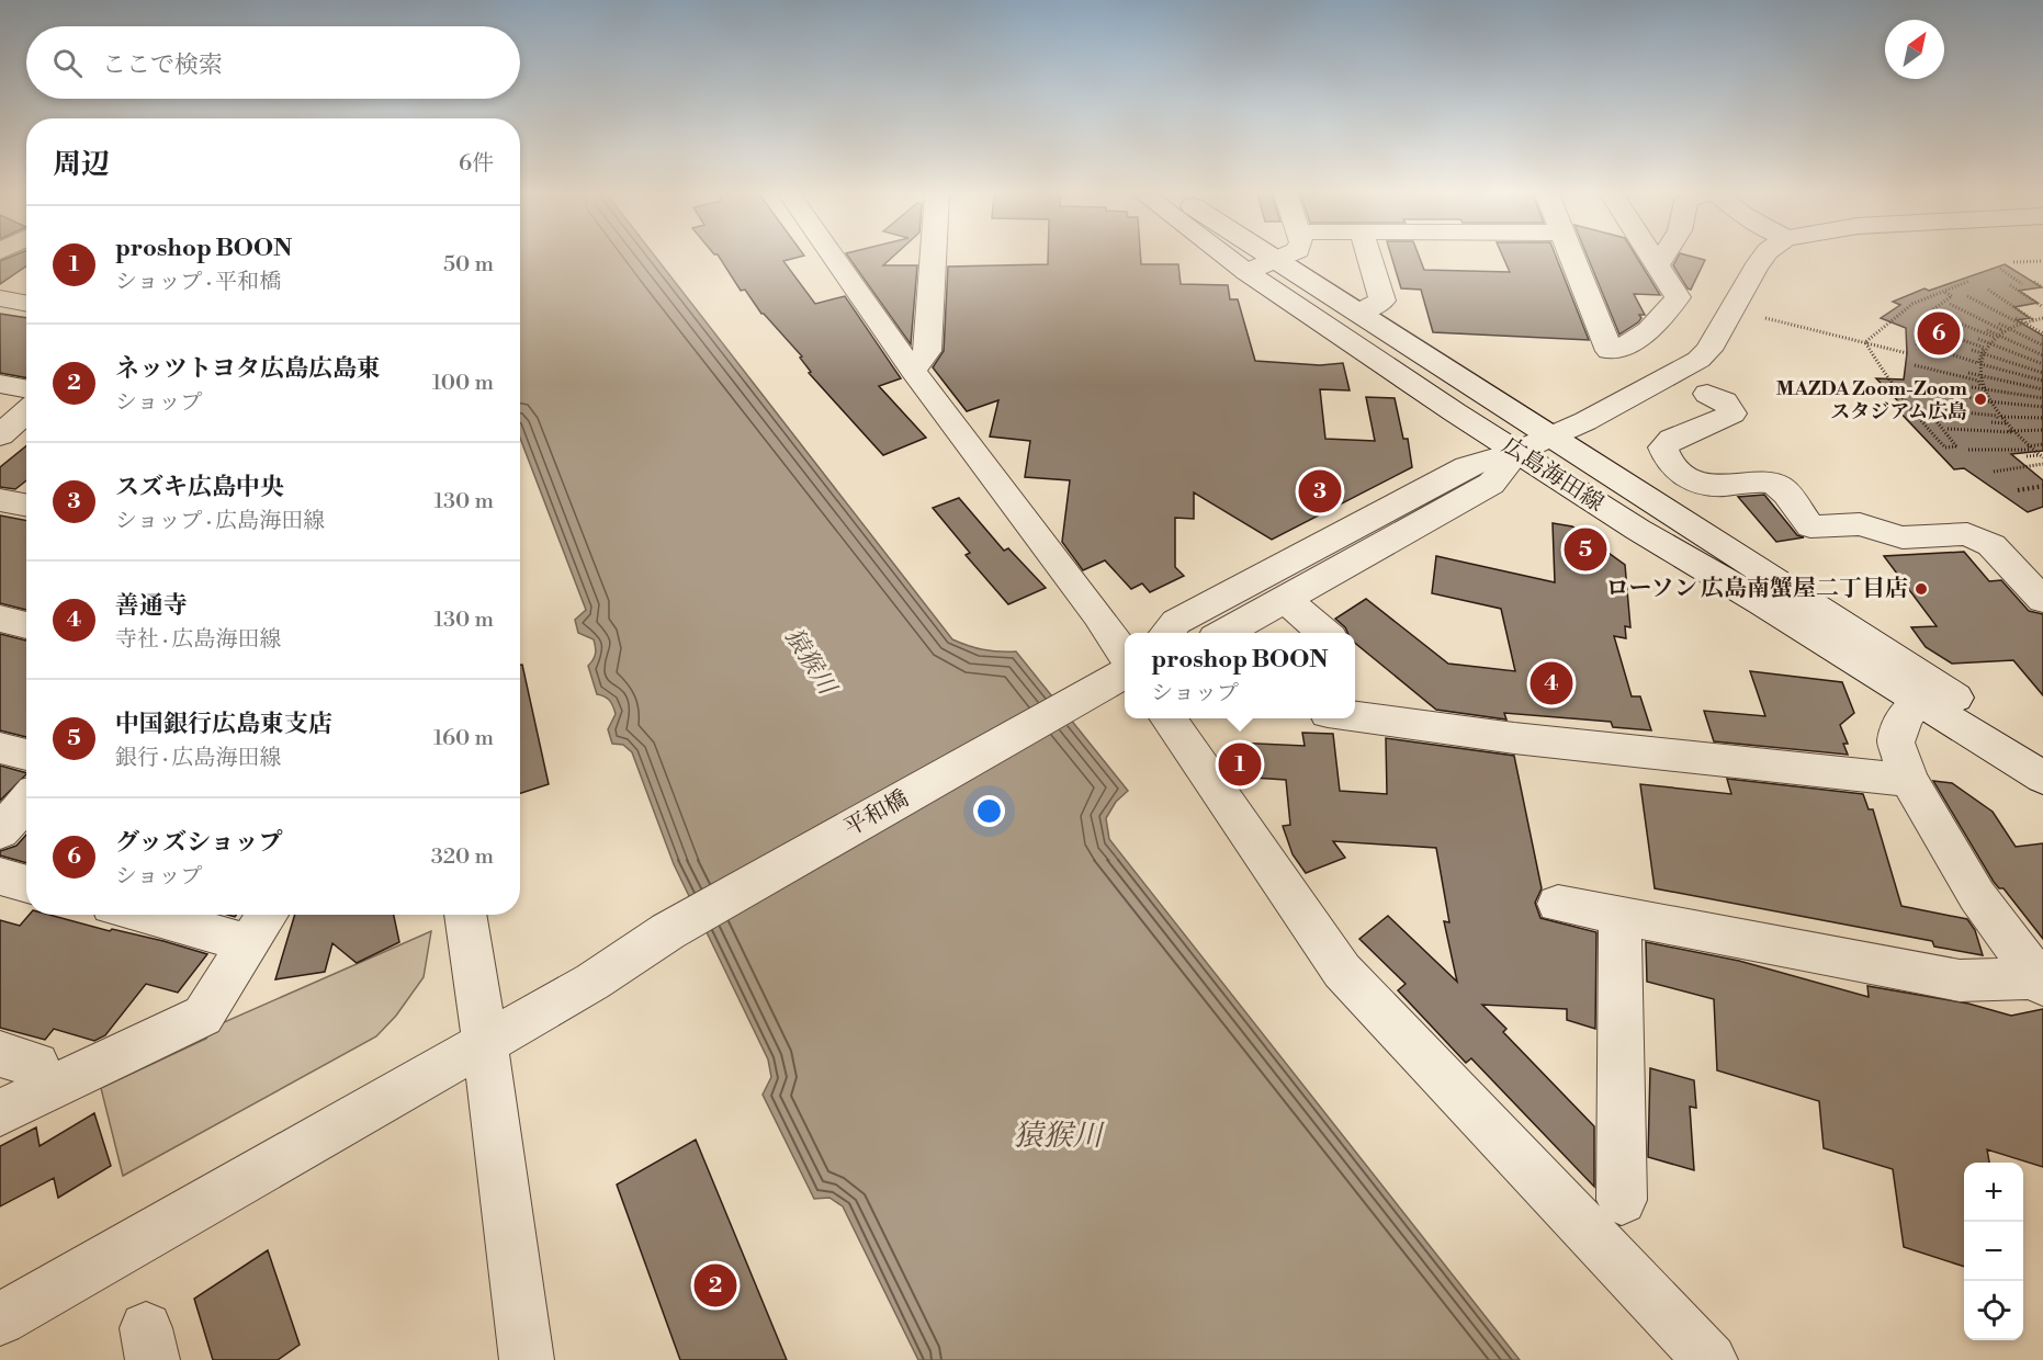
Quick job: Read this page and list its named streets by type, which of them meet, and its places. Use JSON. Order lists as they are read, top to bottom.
{
  "streets": {
    "street": ["広島海田線", "平和橋"]
  },
  "water": ["猿猴川"],
  "places": ["MAZDA Zoom-Zoom スタジアム広島", "ローソン 広島南蟹屋二丁目店"],
  "north": "top right",
  "page": {
    "search": "ここで検索",
    "heading": ["周辺", "6件"],
    "list": [
      {
        "mark": "1",
        "name": "proshop BOON",
        "note": "ショップ · 平和橋",
        "value": "50 m"
      },
      {
        "mark": "2",
        "name": "ネッツトヨタ広島広島東",
        "note": "ショップ",
        "value": "100 m"
      },
      {
        "mark": "3",
        "name": "スズキ広島中央",
        "note": "ショップ · 広島海田線",
        "value": "130 m"
      },
      {
        "mark": "4",
        "name": "善通寺",
        "note": "寺社 · 広島海田線",
        "value": "130 m"
      },
      {
        "mark": "5",
        "name": "中国銀行広島東支店",
        "note": "銀行 · 広島海田線",
        "value": "160 m"
      },
      {
        "mark": "6",
        "name": "グッズショップ",
        "note": "ショップ",
        "value": "320 m"
      }
    ],
    "pins": [
      "6",
      "3",
      "5",
      "4",
      "1",
      "2"
    ],
    "popup": ["proshop BOON", "ショップ"],
    "map_buttons": ["+", "−"]
  }
}
